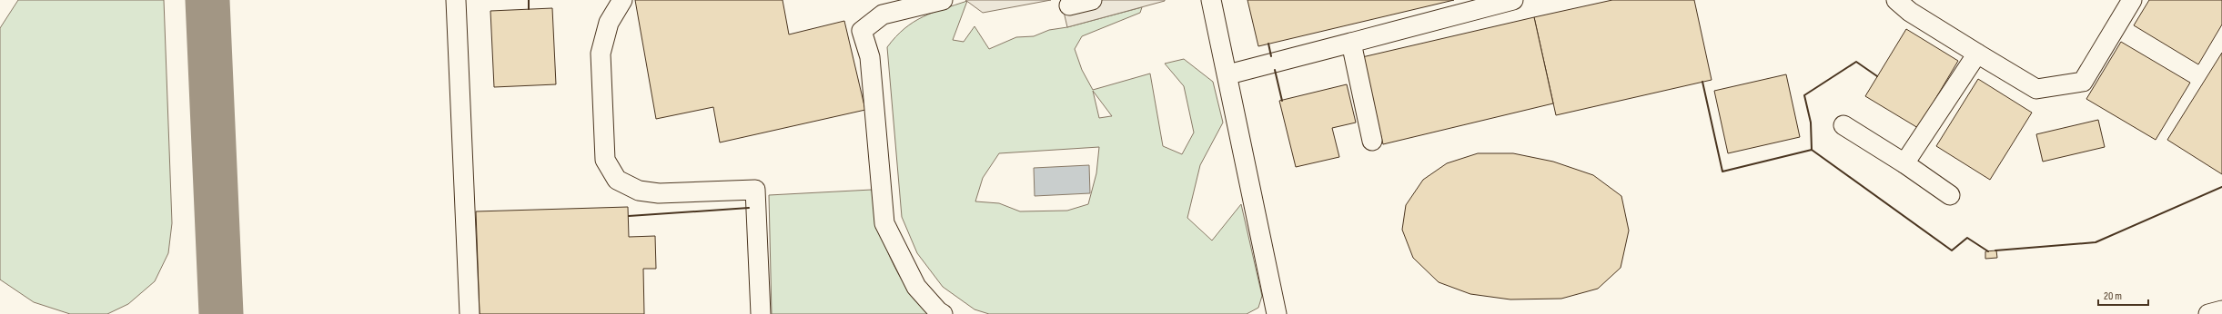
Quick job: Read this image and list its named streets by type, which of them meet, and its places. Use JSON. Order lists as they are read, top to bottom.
{
  "scale_bar": "20 m"
}
